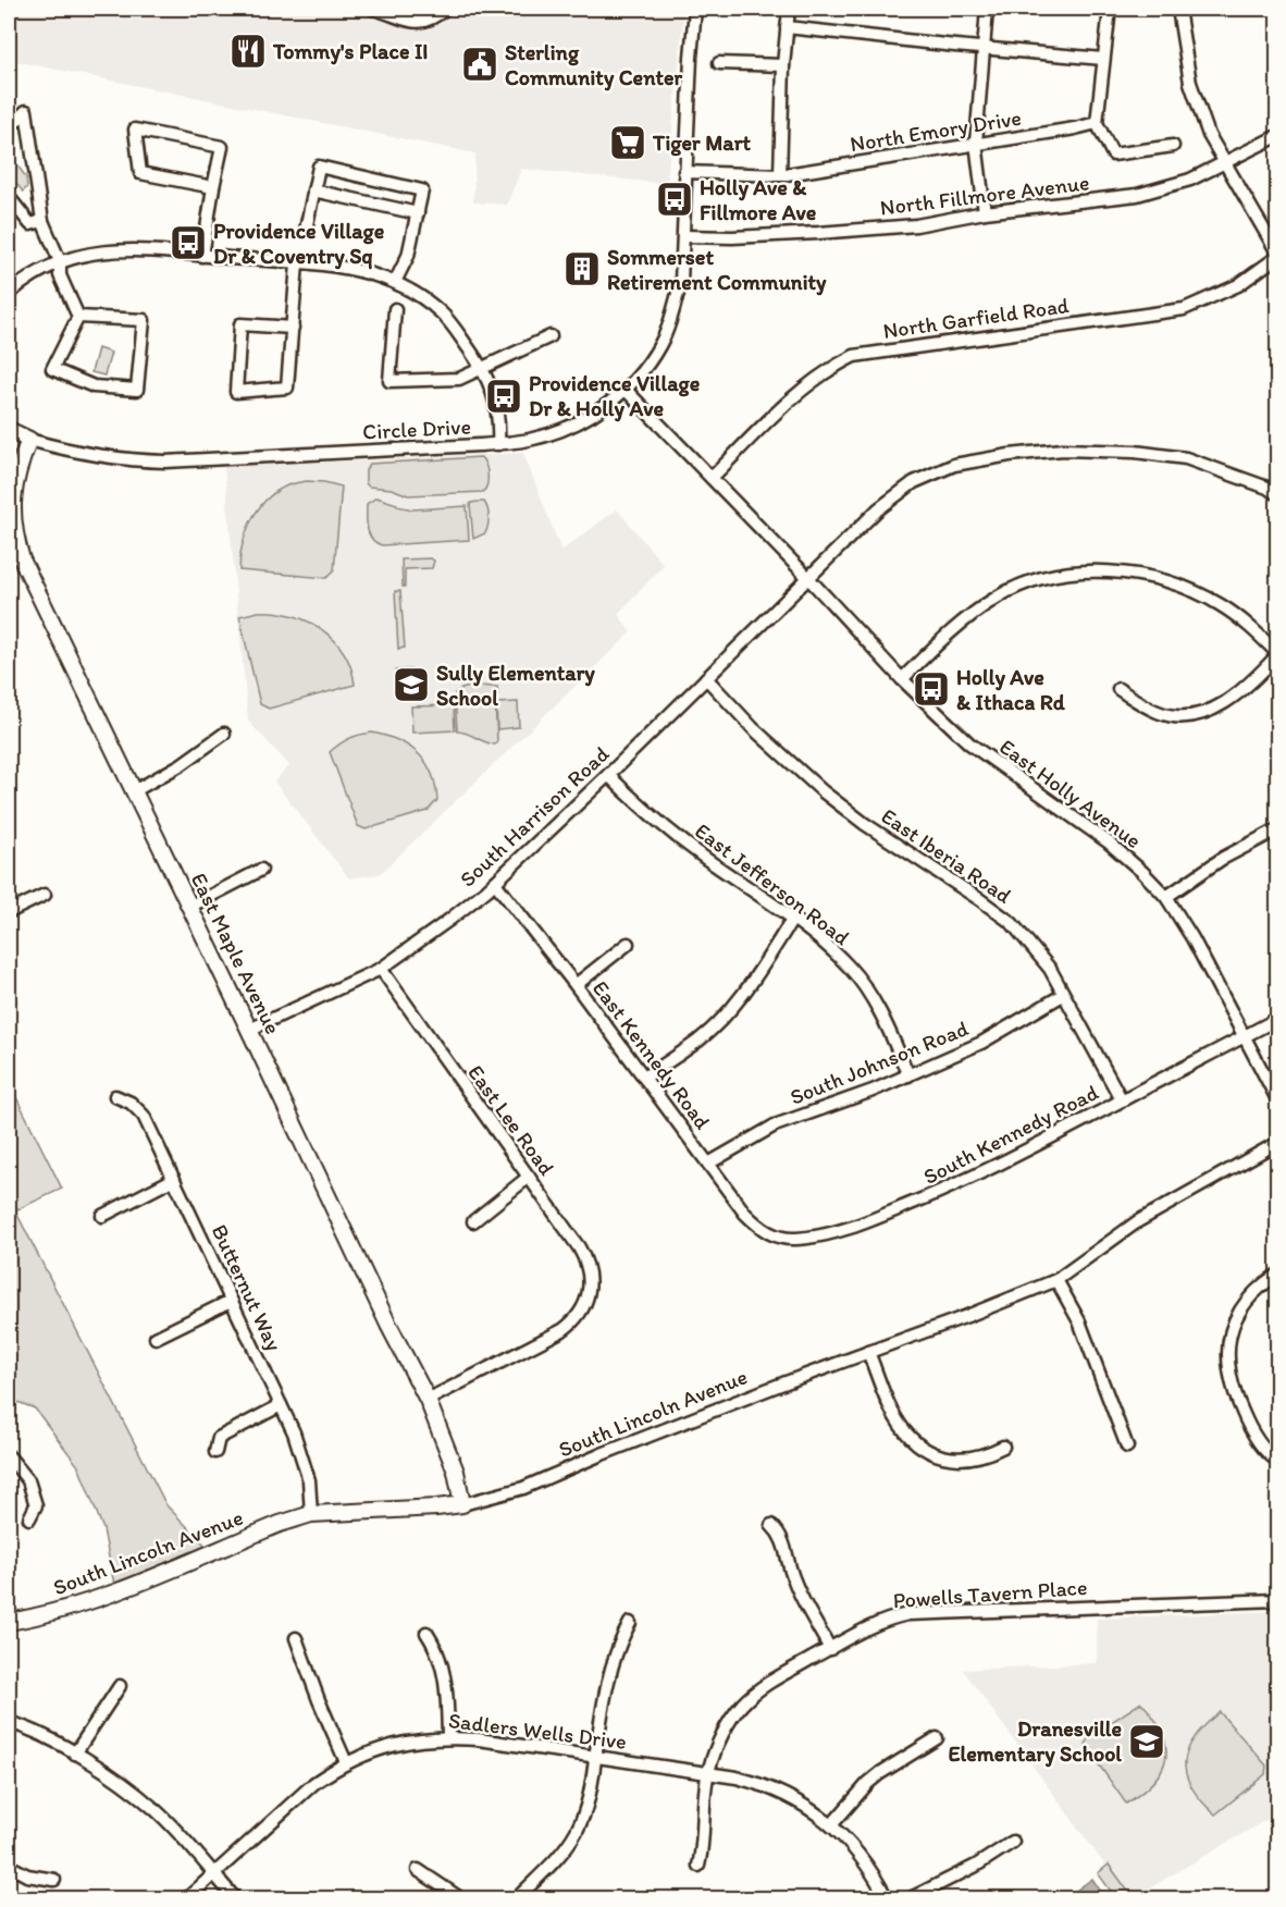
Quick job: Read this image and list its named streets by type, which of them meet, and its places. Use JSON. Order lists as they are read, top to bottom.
{
  "streets": {
    "main road": ["East Maple Avenue", "South Lincoln Avenue"],
    "street": [
      "North Emory Drive",
      "North Fillmore Avenue",
      "North Garfield Road",
      "Circle Drive",
      "East Holly Avenue",
      "South Harrison Road",
      "East Iberia Road",
      "East Jefferson Road",
      "East Kennedy Road",
      "South Johnson Road",
      "East Lee Road",
      "South Kennedy Road",
      "Butternut Way",
      "Powells Tavern Place",
      "Sadlers Wells Drive"
    ]
  },
  "crossings": [
    ["North Fillmore Avenue", "Circle Drive"],
    ["North Garfield Road", "East Holly Avenue"],
    ["Circle Drive", "East Holly Avenue"],
    ["Circle Drive", "East Maple Avenue"],
    ["East Holly Avenue", "South Harrison Road"],
    ["East Holly Avenue", "South Kennedy Road"],
    ["South Harrison Road", "East Iberia Road"],
    ["South Harrison Road", "East Jefferson Road"],
    ["South Harrison Road", "East Maple Avenue"],
    ["South Harrison Road", "East Kennedy Road"],
    ["South Harrison Road", "East Lee Road"],
    ["East Iberia Road", "South Johnson Road"],
    ["East Iberia Road", "South Kennedy Road"],
    ["East Jefferson Road", "South Johnson Road"],
    ["East Maple Avenue", "East Lee Road"],
    ["East Maple Avenue", "South Lincoln Avenue"],
    ["East Kennedy Road", "South Johnson Road"],
    ["East Kennedy Road", "South Kennedy Road"],
    ["Butternut Way", "South Lincoln Avenue"],
    ["Powells Tavern Place", "Sadlers Wells Drive"]
  ],
  "places": {
    "restaurant": ["Tommy's Place II"],
    "public building": ["Sterling Community Center"],
    "supermarket": ["Tiger Mart"],
    "bus stop": [
      "Holly Ave & Fillmore Ave",
      "Providence Village Dr & Coventry Sq",
      "Providence Village Dr & Holly Ave",
      "Holly Ave & Ithaca Rd"
    ],
    "building": ["Sommerset Retirement Community"],
    "school or university": ["Sully Elementary School", "Dranesville Elementary School"]
  }
}
